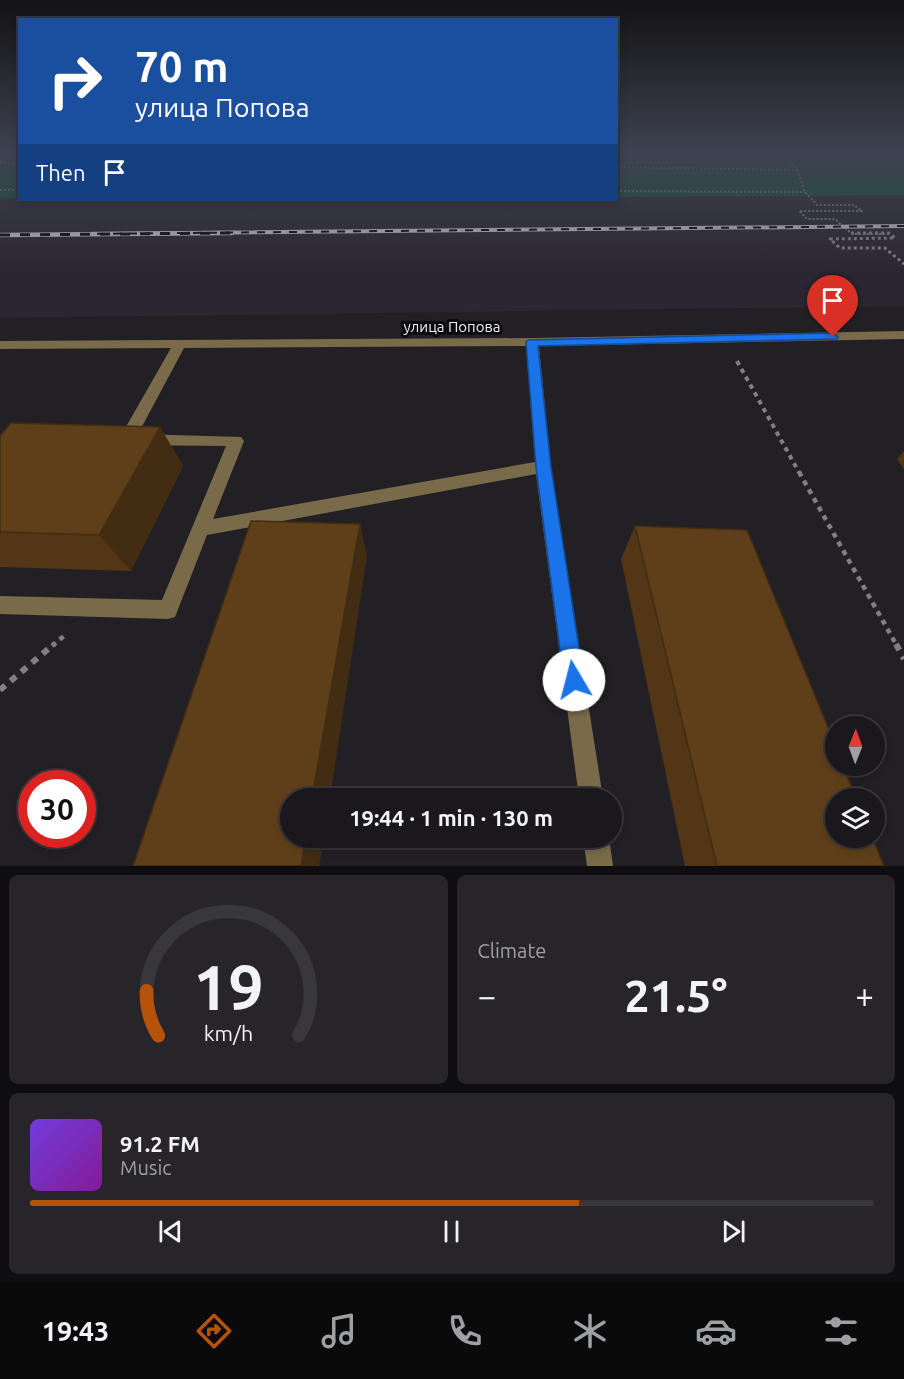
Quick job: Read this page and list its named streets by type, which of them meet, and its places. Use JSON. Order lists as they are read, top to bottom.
{
  "streets": {
    "street": ["улица Попова"]
  },
  "north": "top",
  "page": {
    "turn": ["70 m", "улица Попова"],
    "then": "Then",
    "limit": "30",
    "trip": "19:44 · 1 min · 130 m",
    "tile": "Climate",
    "heat": ["−", "21.5°", "+"],
    "song": ["91.2 FM", "Music"],
    "tabs": "19:43",
    "gauge": ["19", "km/h"]
  }
}
